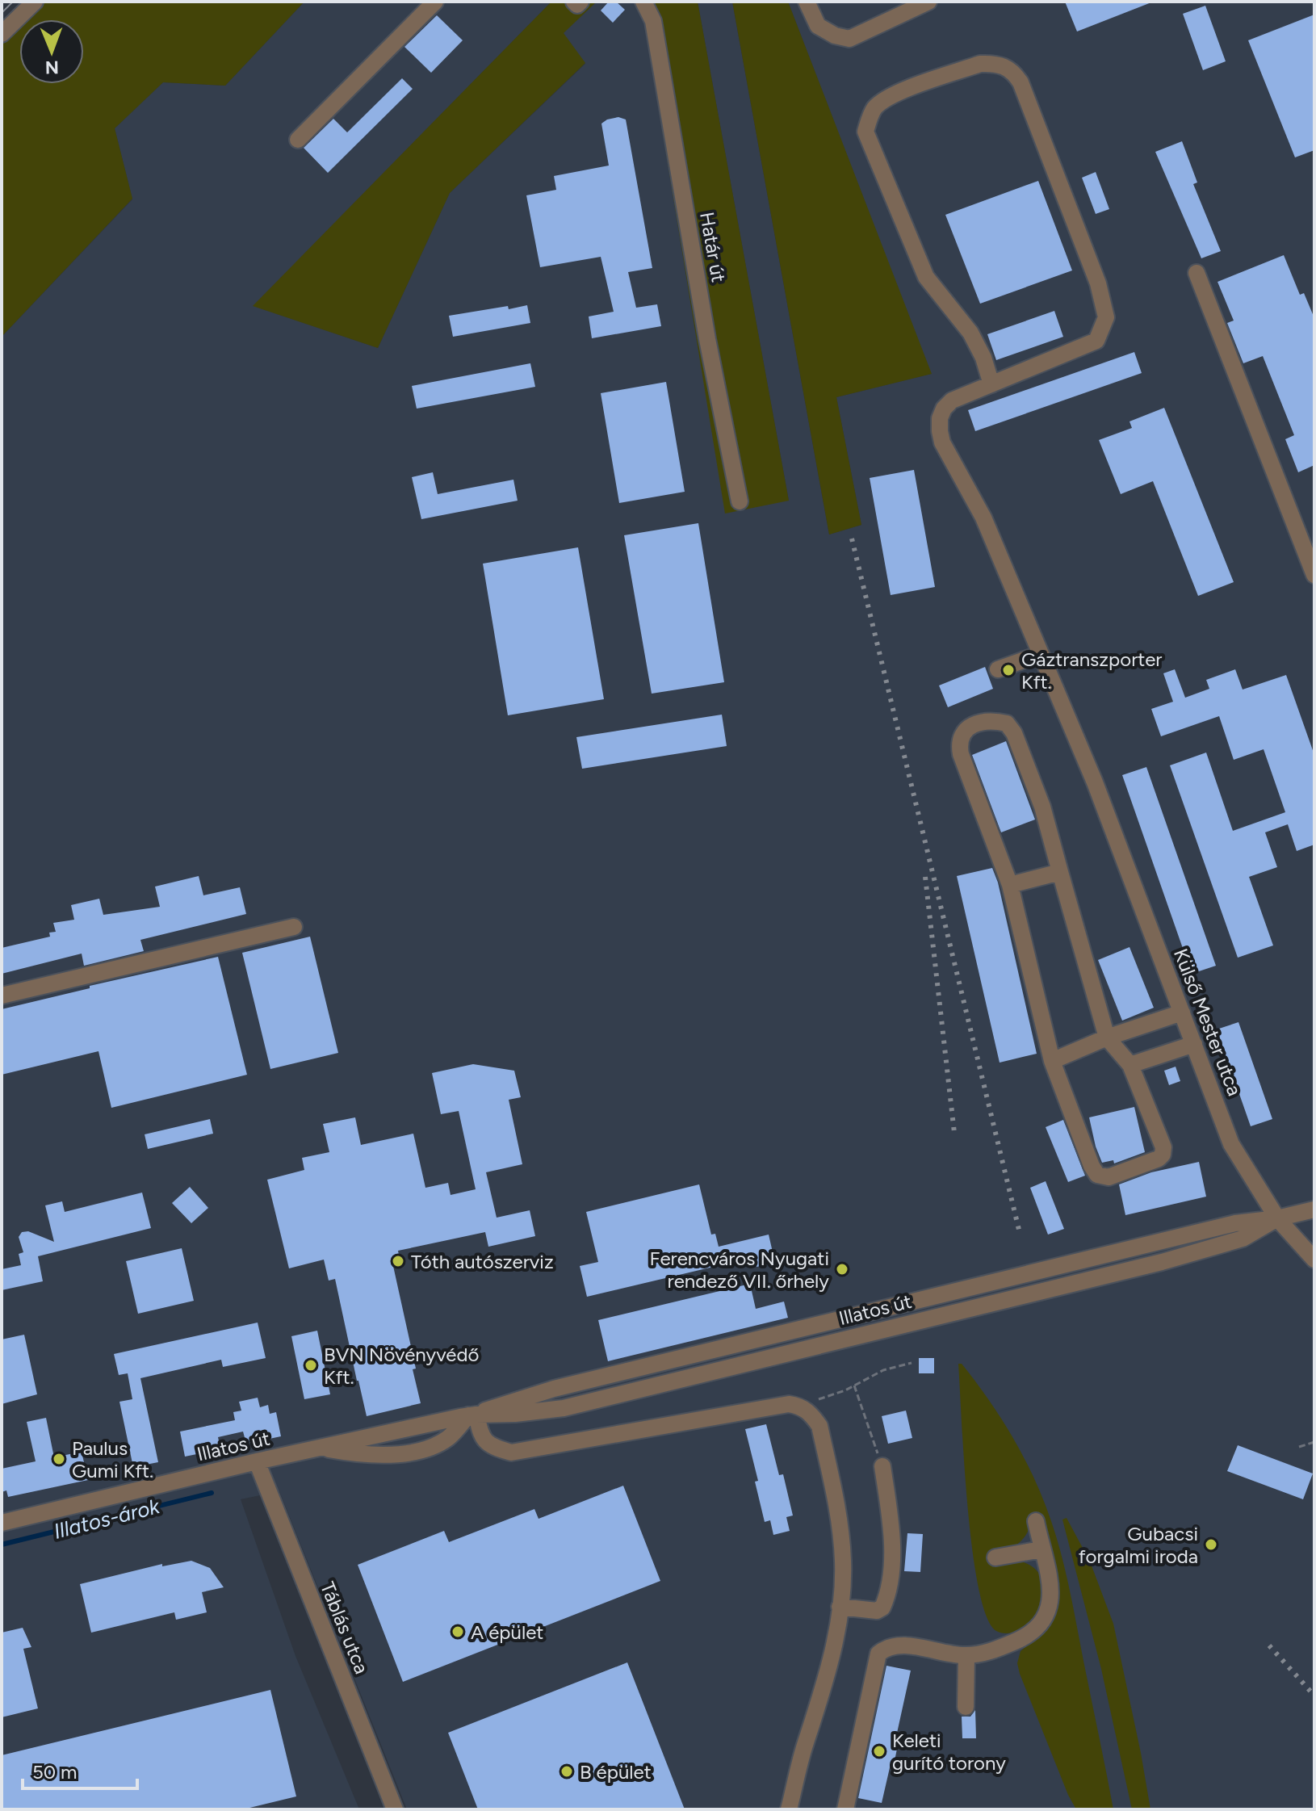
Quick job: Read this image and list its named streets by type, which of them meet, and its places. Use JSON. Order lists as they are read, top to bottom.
{
  "streets": {
    "street": [
      "Határ út",
      "Külső Mester utca",
      "Illatos út",
      "Táblás utca"
    ]
  },
  "crossings": [
    ["Külső Mester utca", "Illatos út"],
    ["Illatos út", "Táblás utca"]
  ],
  "water": ["Illatos-árok"],
  "places": [
    "Gáztranszporter Kft.",
    "Tóth autószerviz",
    "Ferencváros Nyugati rendező VII. őrhely",
    "BVN Növényvédő Kft.",
    "Paulus Gumi Kft.",
    "Gubacsi forgalmi iroda",
    "A épület",
    "Keleti gurító torony",
    "B épület"
  ],
  "scale_bar": "50 m",
  "north": "bottom"
}
